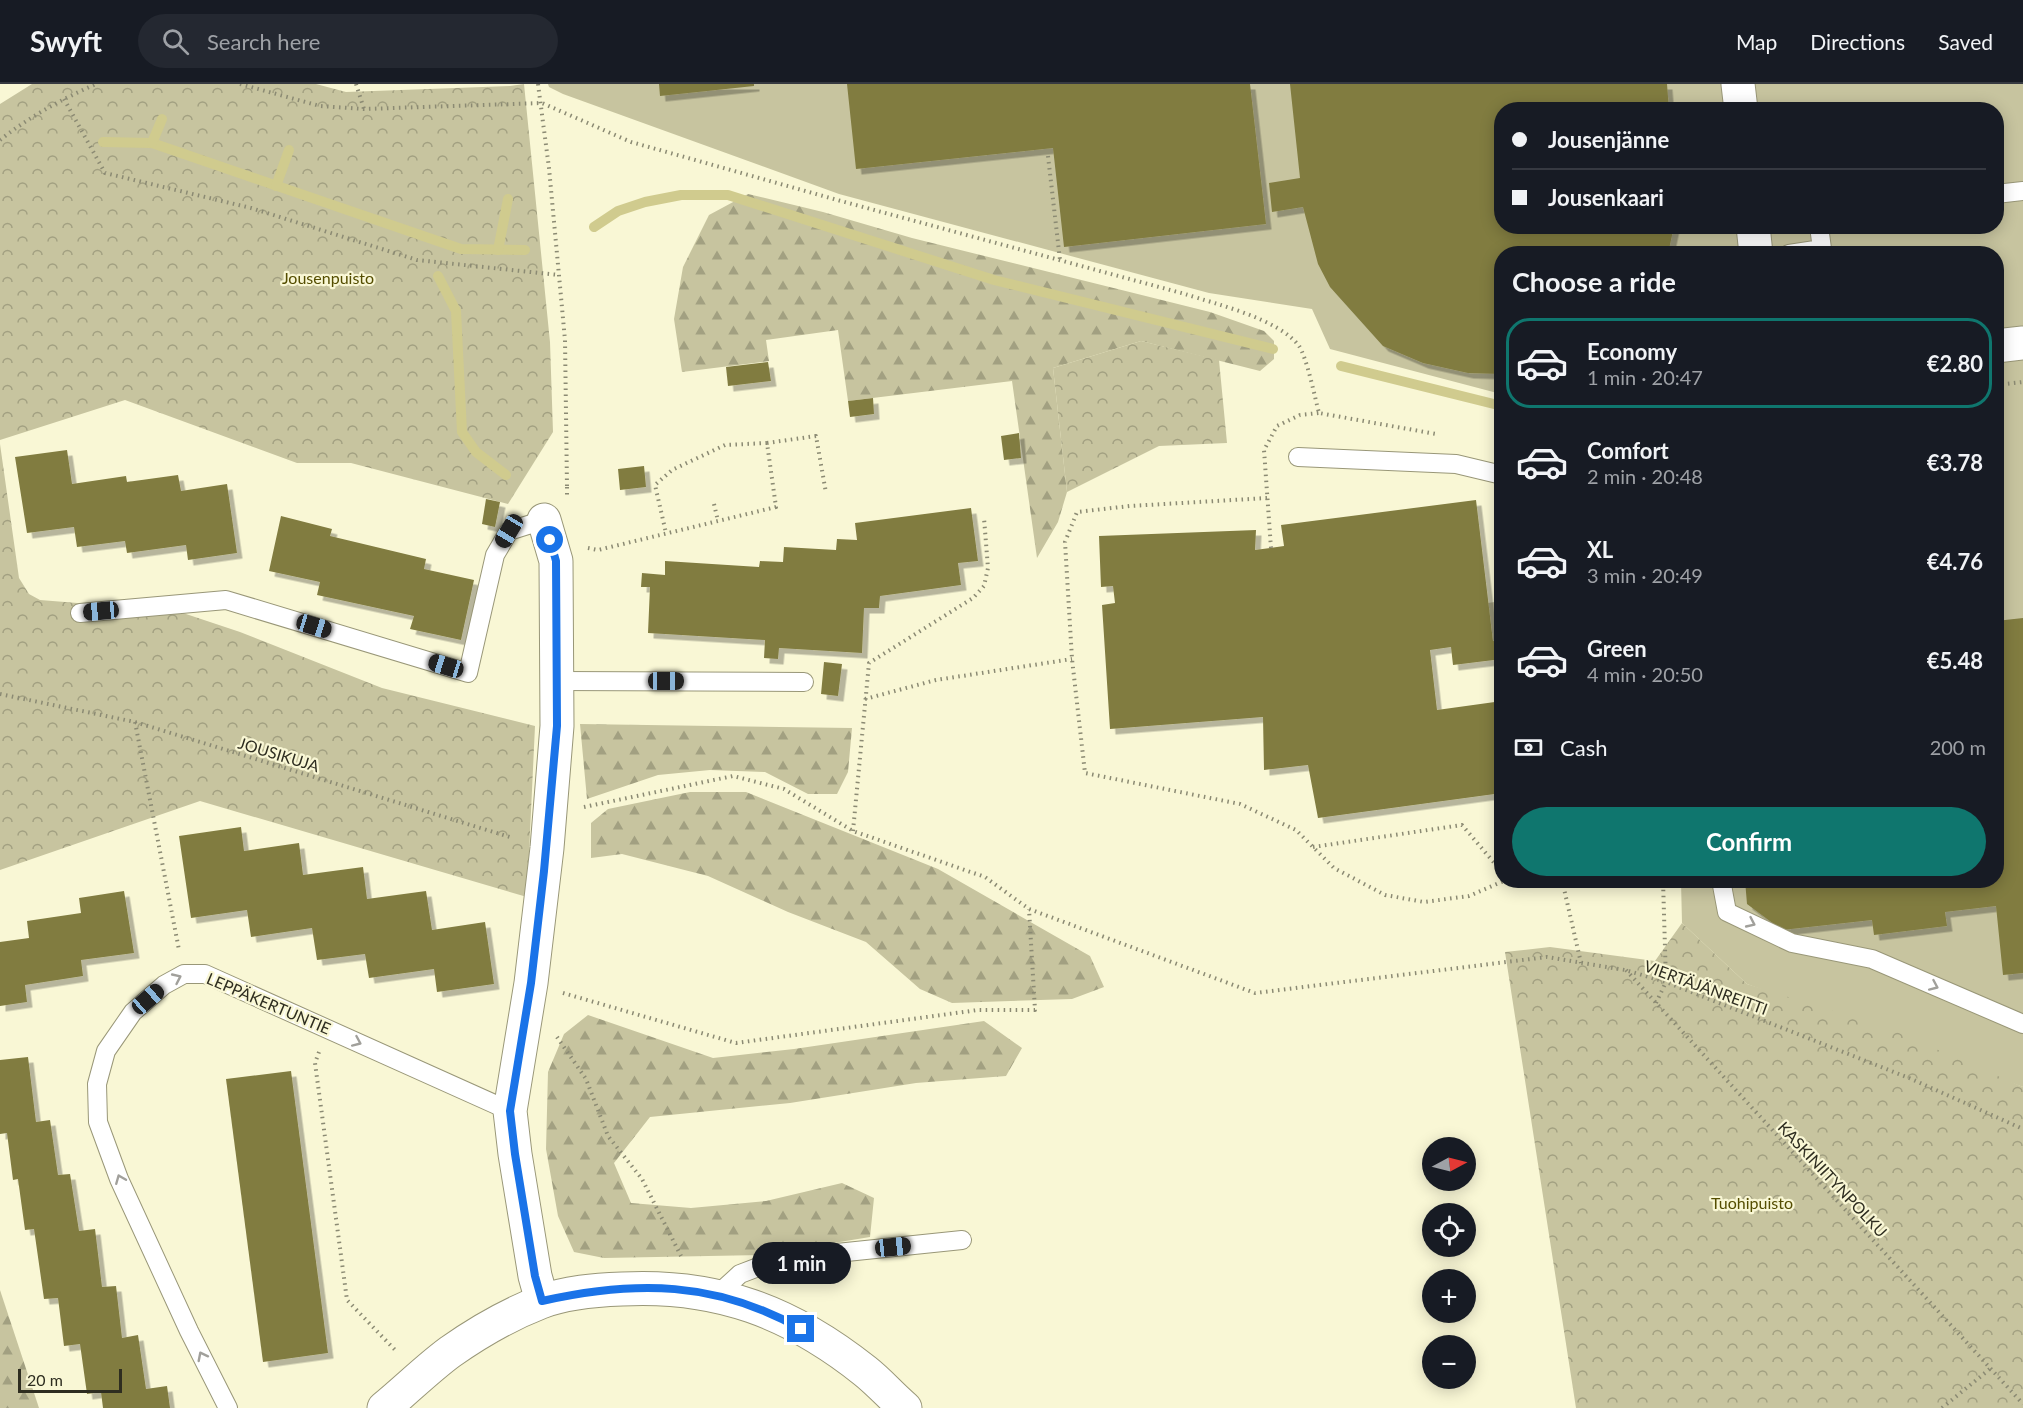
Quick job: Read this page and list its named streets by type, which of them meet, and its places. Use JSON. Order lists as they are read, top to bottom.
{
  "streets": {
    "lane": ["LEPPÄKERTUNTIE"],
    "path": ["JOUSIKUJA", "VIERTÄJÄNREITTI", "KASKINIITYNPOLKU"]
  },
  "crossings": [
    ["VIERTÄJÄNREITTI", "KASKINIITYNPOLKU"]
  ],
  "parks": ["Jousenpuisto", "Tuohipuisto"],
  "scale_bar": "20 m",
  "north": "right",
  "page": {
    "header": "Swyft",
    "search": "Search here",
    "nav": ["Map", "Directions", "Saved"],
    "banner": ["Jousenjänne", "Jousenkaari"],
    "heading": "Choose a ride",
    "list": [
      {
        "name": "Economy",
        "note": "1 min · 20:47",
        "value": "€2.80"
      },
      {
        "name": "Comfort",
        "note": "2 min · 20:48",
        "value": "€3.78"
      },
      {
        "name": "XL",
        "note": "3 min · 20:49",
        "value": "€4.76"
      },
      {
        "name": "Green",
        "note": "4 min · 20:50",
        "value": "€5.48"
      }
    ],
    "pay": ["Cash", "200 m"],
    "buttons": "Confirm",
    "map_buttons": ["+", "−"],
    "bubble": "1 min",
    "scale": "20 m"
  }
}
